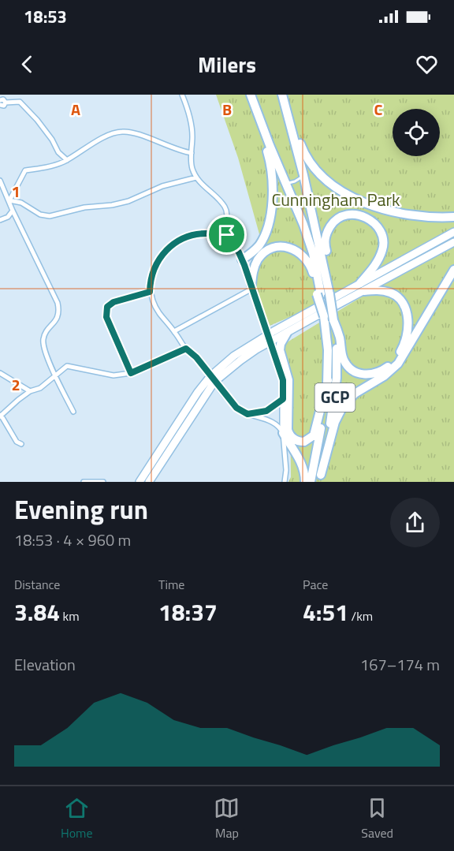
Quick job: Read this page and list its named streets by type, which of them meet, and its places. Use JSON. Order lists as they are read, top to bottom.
{
  "streets": {
    "highway": ["GCP"]
  },
  "parks": ["Cunningham Park"],
  "page": {
    "status": "18:53",
    "header": "Milers",
    "heading": ["Evening run", "18:53 · 4 × 960 m"],
    "stats": [
      ["Distance", "3.84 km"],
      ["Time", "18:37"],
      ["Pace", "4:51 /km"]
    ],
    "chart": ["Elevation", "167–174 m"],
    "tabs": ["Home", "Map", "Saved"]
  },
  "grid": {
    "columns": ["A", "B", "C"],
    "rows": ["1", "2"]
  }
}
